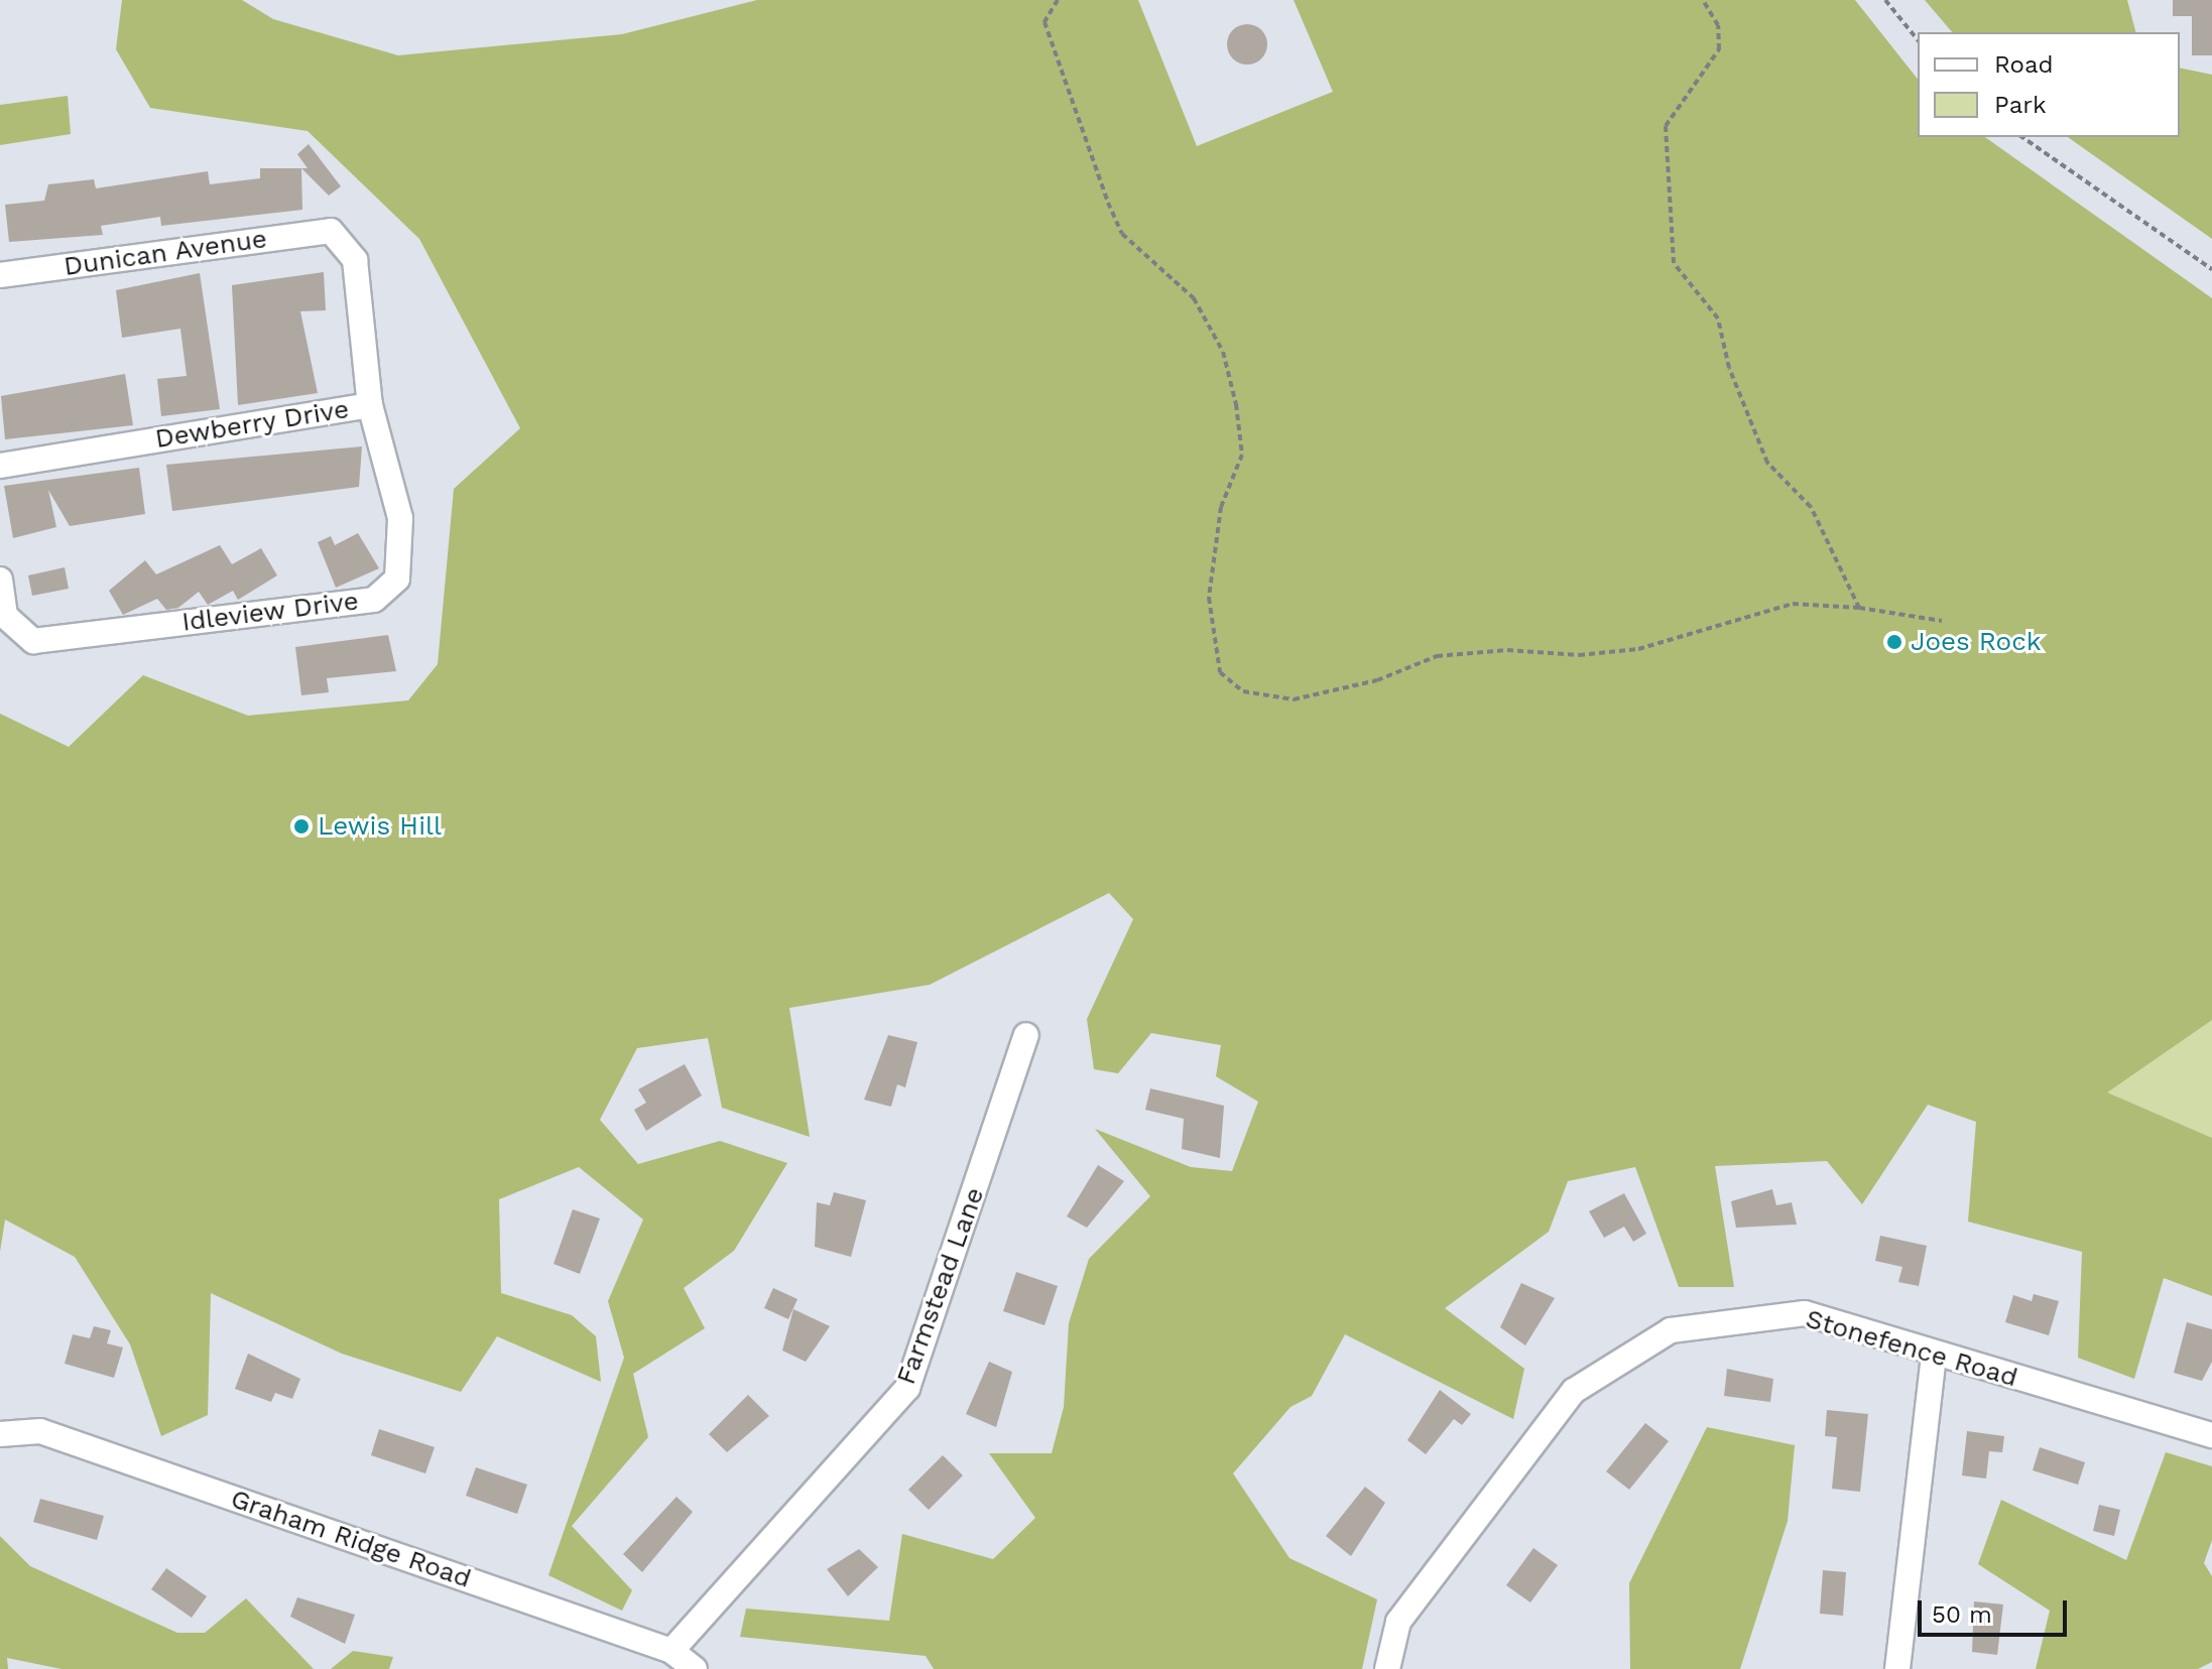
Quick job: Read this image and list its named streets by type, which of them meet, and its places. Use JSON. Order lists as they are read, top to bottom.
{
  "streets": {
    "street": [
      "Dunican Avenue",
      "Dewberry Drive",
      "Idleview Drive",
      "Farmstead Lane",
      "Stonefence Road",
      "Graham Ridge Road"
    ]
  },
  "crossings": [
    ["Dunican Avenue", "Dewberry Drive"],
    ["Dewberry Drive", "Idleview Drive"],
    ["Farmstead Lane", "Graham Ridge Road"]
  ],
  "places": ["Joes Rock", "Lewis Hill"],
  "legend": ["Road", "Park"],
  "scale_bar": "50 m"
}
